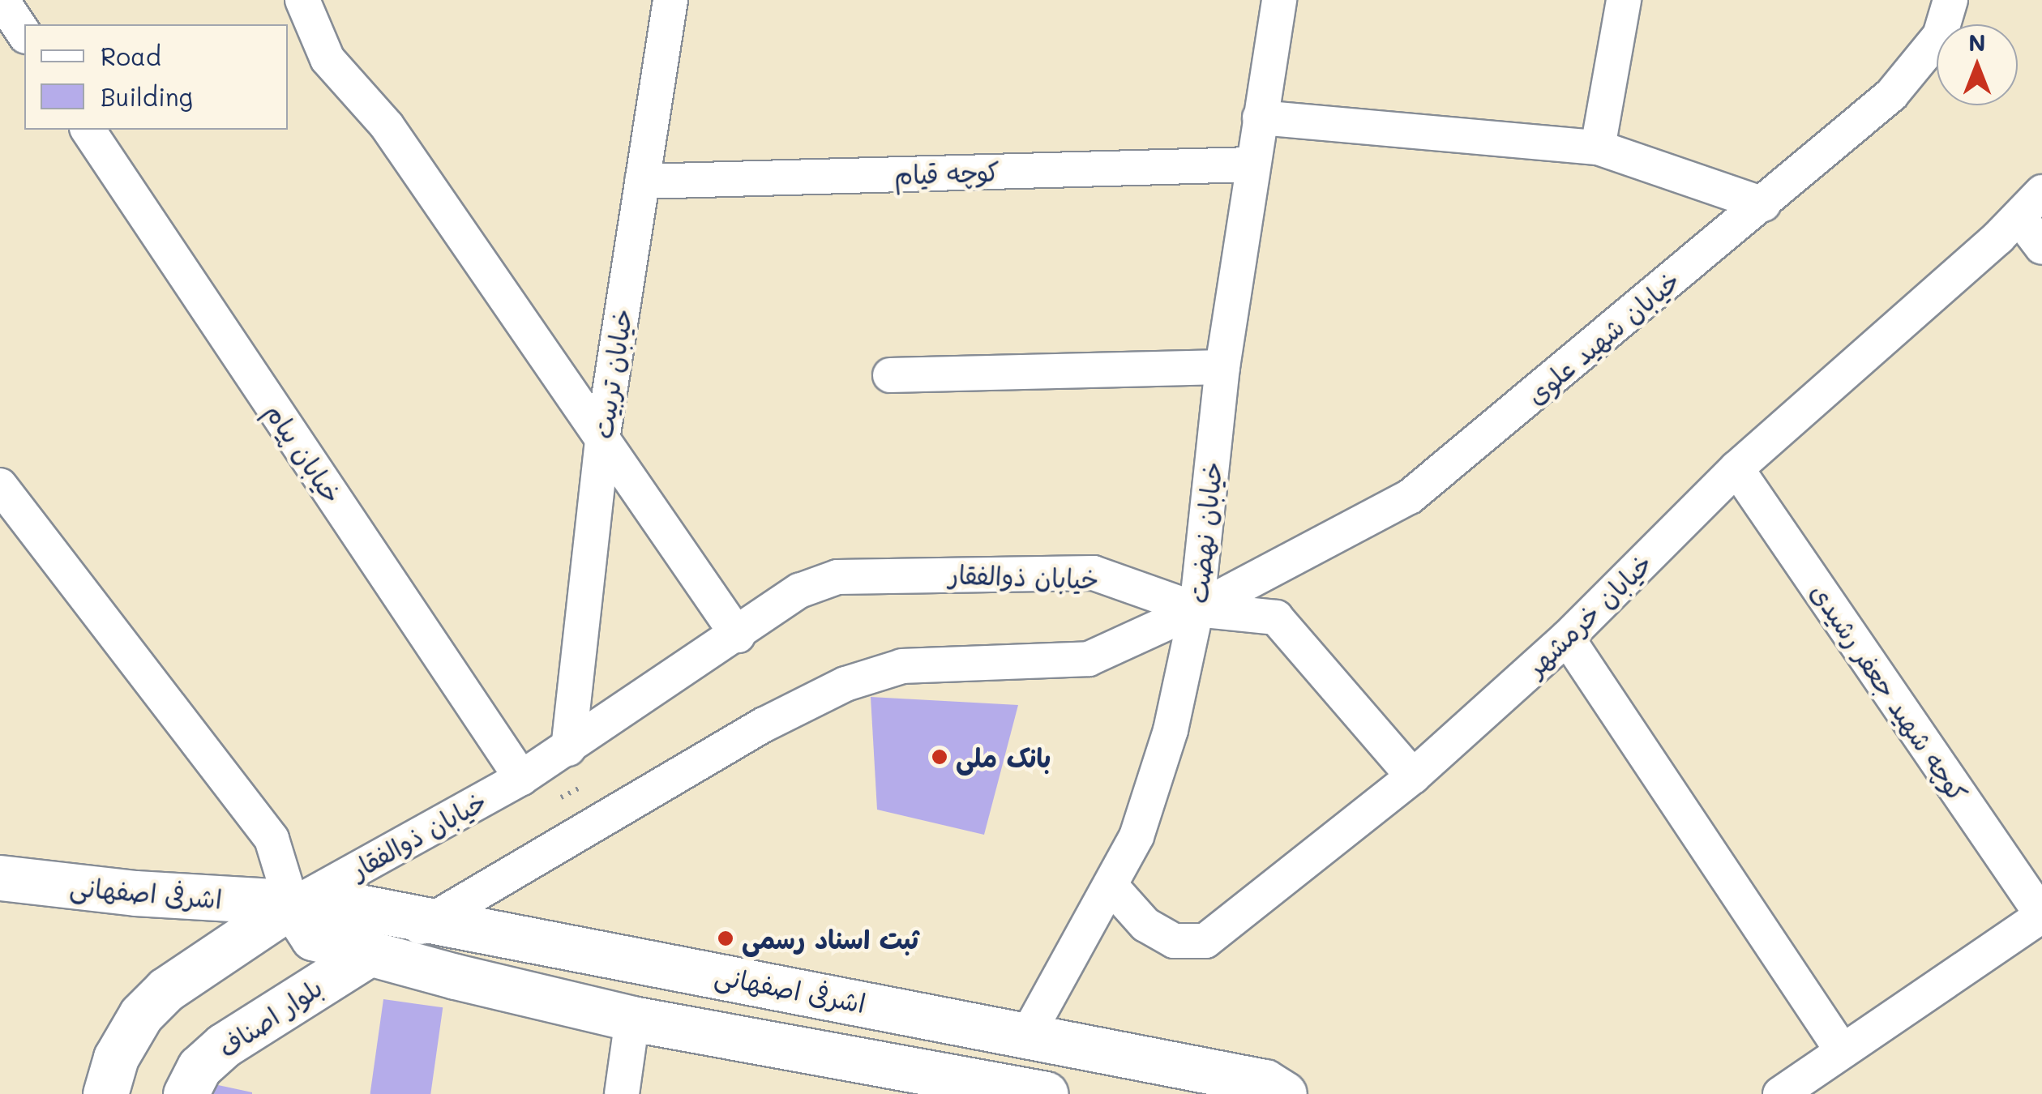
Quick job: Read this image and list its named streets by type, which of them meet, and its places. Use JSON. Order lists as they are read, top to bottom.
{
  "streets": {
    "main road": ["اشرفی اصفهانی", "بلوار اصناف"],
    "street": [
      "کوچه قیام",
      "خیابان شهید علوی",
      "خیابان تربیت",
      "خیابان پیام",
      "خیابان نهضت",
      "خیابان ذوالفقار",
      "خیابان خرمشهر",
      "کوچه شهید جعفر رشیدی"
    ]
  },
  "crossings": [
    ["کوچه قیام", "خیابان تربیت"],
    ["کوچه قیام", "خیابان نهضت"],
    ["خیابان شهید علوی", "خیابان نهضت"],
    ["خیابان شهید علوی", "خیابان ذوالفقار"],
    ["خیابان تربیت", "خیابان ذوالفقار"],
    ["خیابان پیام", "خیابان ذوالفقار"],
    ["خیابان نهضت", "خیابان ذوالفقار"],
    ["خیابان نهضت", "خیابان خرمشهر"],
    ["خیابان نهضت", "اشرفی اصفهانی"],
    ["خیابان ذوالفقار", "خیابان خرمشهر"],
    ["خیابان ذوالفقار", "اشرفی اصفهانی"],
    ["خیابان خرمشهر", "کوچه شهید جعفر رشیدی"]
  ],
  "places": ["بانک ملی", "ثبت اسناد رسمی"],
  "legend": ["Road", "Building"],
  "north": "top"
}
